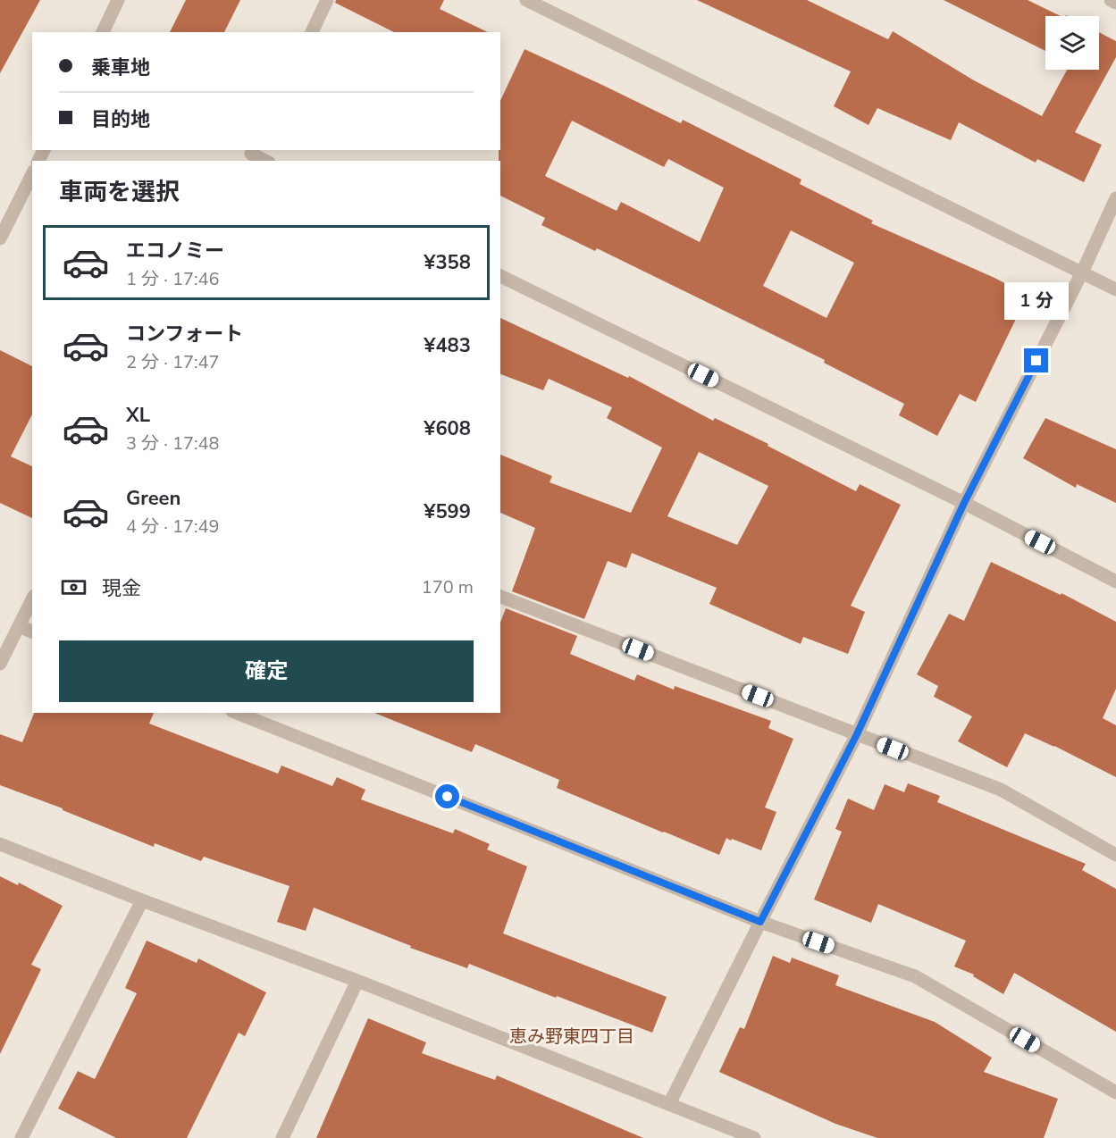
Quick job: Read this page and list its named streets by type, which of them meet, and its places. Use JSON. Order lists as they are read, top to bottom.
{
  "districts": ["恵み野東四丁目"],
  "page": {
    "banner": ["乗車地", "目的地"],
    "heading": "車両を選択",
    "list": [
      {
        "name": "エコノミー",
        "note": "1 分 · 17:46",
        "value": "¥358"
      },
      {
        "name": "コンフォート",
        "note": "2 分 · 17:47",
        "value": "¥483"
      },
      {
        "name": "XL",
        "note": "3 分 · 17:48",
        "value": "¥608"
      },
      {
        "name": "Green",
        "note": "4 分 · 17:49",
        "value": "¥599"
      }
    ],
    "bubble": "1 分",
    "pay": ["現金", "170 m"],
    "buttons": "確定"
  }
}
